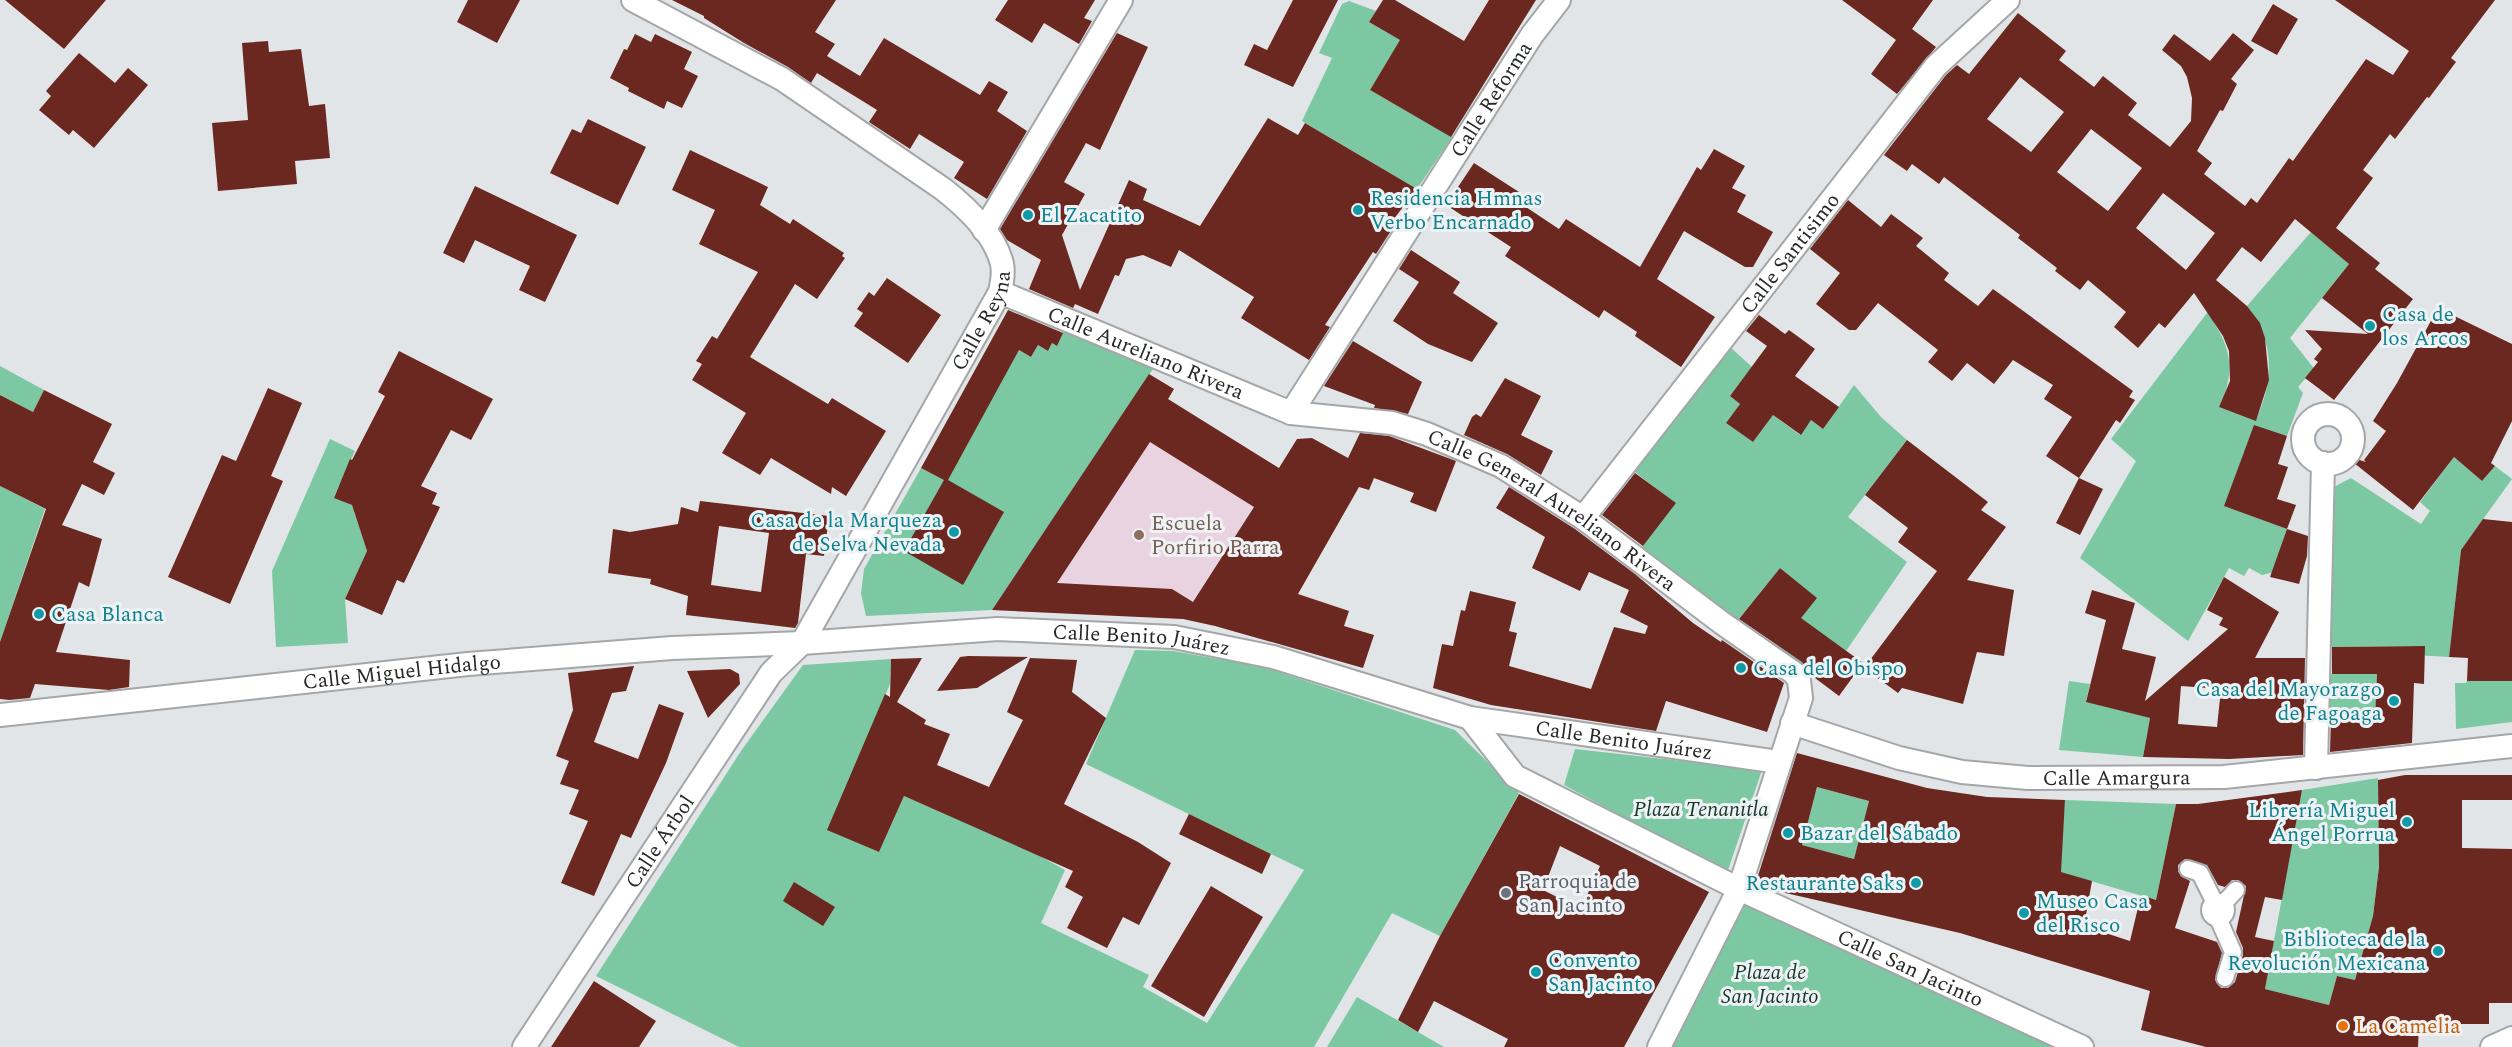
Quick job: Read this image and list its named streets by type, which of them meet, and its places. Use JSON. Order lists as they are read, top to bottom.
{
  "streets": {
    "street": [
      "Calle Reforma",
      "Calle Santisimo",
      "Calle Reyna",
      "Calle Aureliano Rivera",
      "Calle General Aureliano Rivera",
      "Calle Benito Juárez",
      "Calle Miguel Hidalgo",
      "Calle Amargura",
      "Calle Árbol",
      "Calle San Jacinto"
    ]
  },
  "crossings": [
    ["Calle Reforma", "Calle Aureliano Rivera"],
    ["Calle Reforma", "Calle General Aureliano Rivera"],
    ["Calle Santisimo", "Calle General Aureliano Rivera"],
    ["Calle Reyna", "Calle Aureliano Rivera"],
    ["Calle Reyna", "Calle Benito Juárez"],
    ["Calle Reyna", "Calle Miguel Hidalgo"],
    ["Calle Reyna", "Calle Árbol"],
    ["Calle Aureliano Rivera", "Calle General Aureliano Rivera"],
    ["Calle General Aureliano Rivera", "Calle Amargura"],
    ["Calle Benito Juárez", "Calle Miguel Hidalgo"],
    ["Calle Benito Juárez", "Calle Árbol"],
    ["Calle Miguel Hidalgo", "Calle Árbol"]
  ],
  "parks": ["Plaza Tenanitla", "Plaza de San Jacinto"],
  "places": [
    "Residencia Hmnas Verbo Encarnado",
    "El Zacatito",
    "Casa de los Arcos",
    "Casa de la Marqueza de Selva Nevada",
    "Escuela Porfirio Parra",
    "Casa Blanca",
    "Casa del Obispo",
    "Casa del Mayorazgo de Fagoaga",
    "Librería Miguel Ángel Porrua",
    "Bazar del Sábado",
    "Restaurante Saks",
    "Parroquia de San Jacinto",
    "Museo Casa del Risco",
    "Biblioteca de la Revolución Mexicana",
    "Convento San Jacinto",
    "La Camelia"
  ]
}
